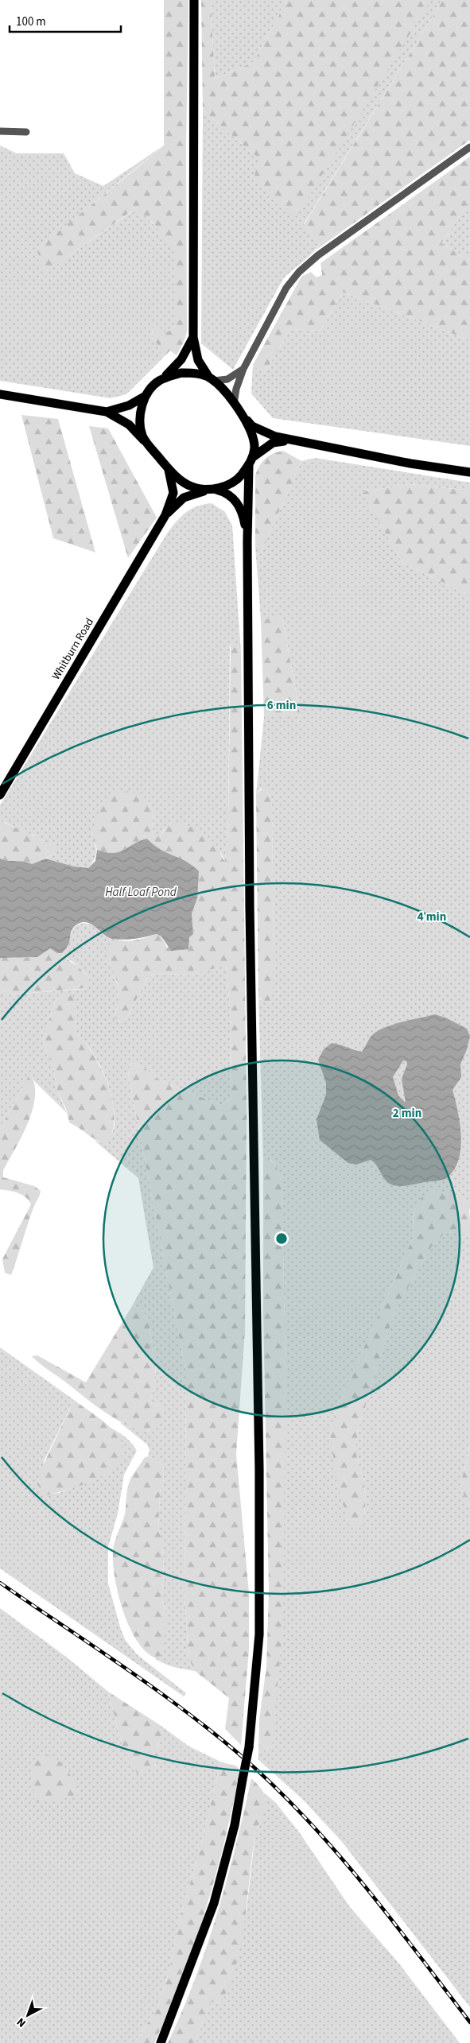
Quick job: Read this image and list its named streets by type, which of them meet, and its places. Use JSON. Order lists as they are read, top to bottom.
{
  "streets": {
    "main road": ["Whitburn Road"]
  },
  "water": ["Half Loaf Pond"],
  "scale_bar": "100 m",
  "north": "bottom left",
  "rings": ["6 min", "4 min", "2 min"]
}
